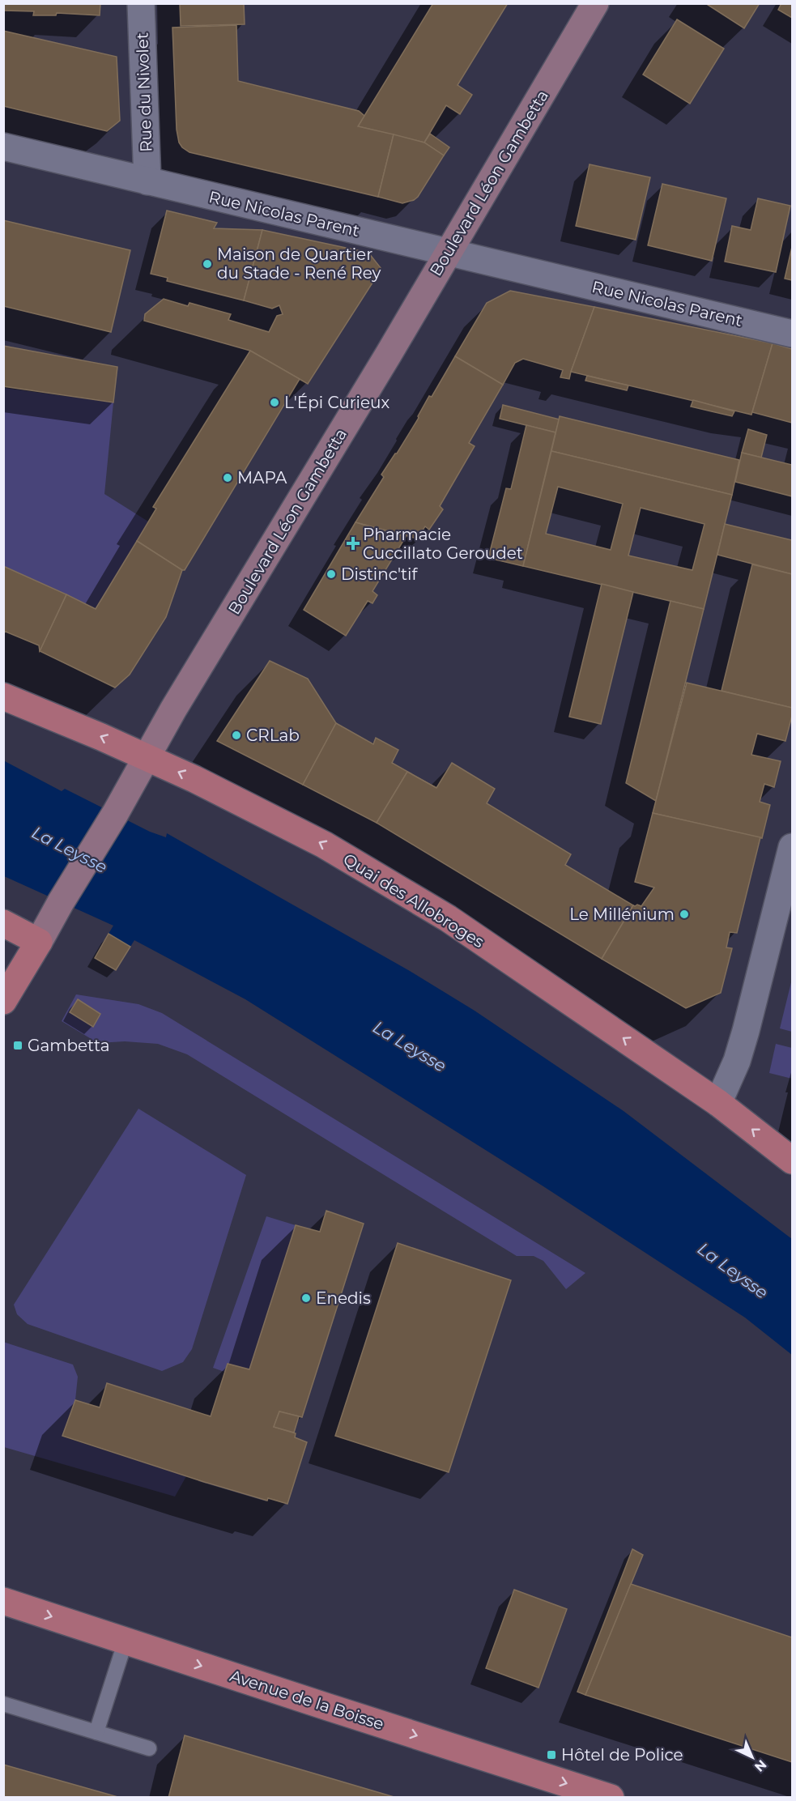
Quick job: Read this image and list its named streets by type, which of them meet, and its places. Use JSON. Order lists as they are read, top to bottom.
{
  "streets": {
    "main road": ["Boulevard Léon Gambetta", "Quai des Allobroges", "Avenue de la Boisse"],
    "street": ["Rue du Nivolet", "Rue Nicolas Parent"]
  },
  "crossings": [
    ["Rue du Nivolet", "Rue Nicolas Parent"],
    ["Boulevard Léon Gambetta", "Rue Nicolas Parent"],
    ["Boulevard Léon Gambetta", "Quai des Allobroges"]
  ],
  "one_way": ["Quai des Allobroges", "Avenue de la Boisse"],
  "water": ["La Leysse"],
  "places": {
    "other": [
      "Maison de Quartier du Stade - René Rey",
      "L'Épi Curieux",
      "MAPA",
      "Distinc'tif",
      "CRLab",
      "Le Millénium",
      "Enedis"
    ],
    "health": ["Pharmacie Cuccillato Geroudet"],
    "transit": ["Gambetta", "Hôtel de Police"]
  },
  "north": "bottom right"
}
